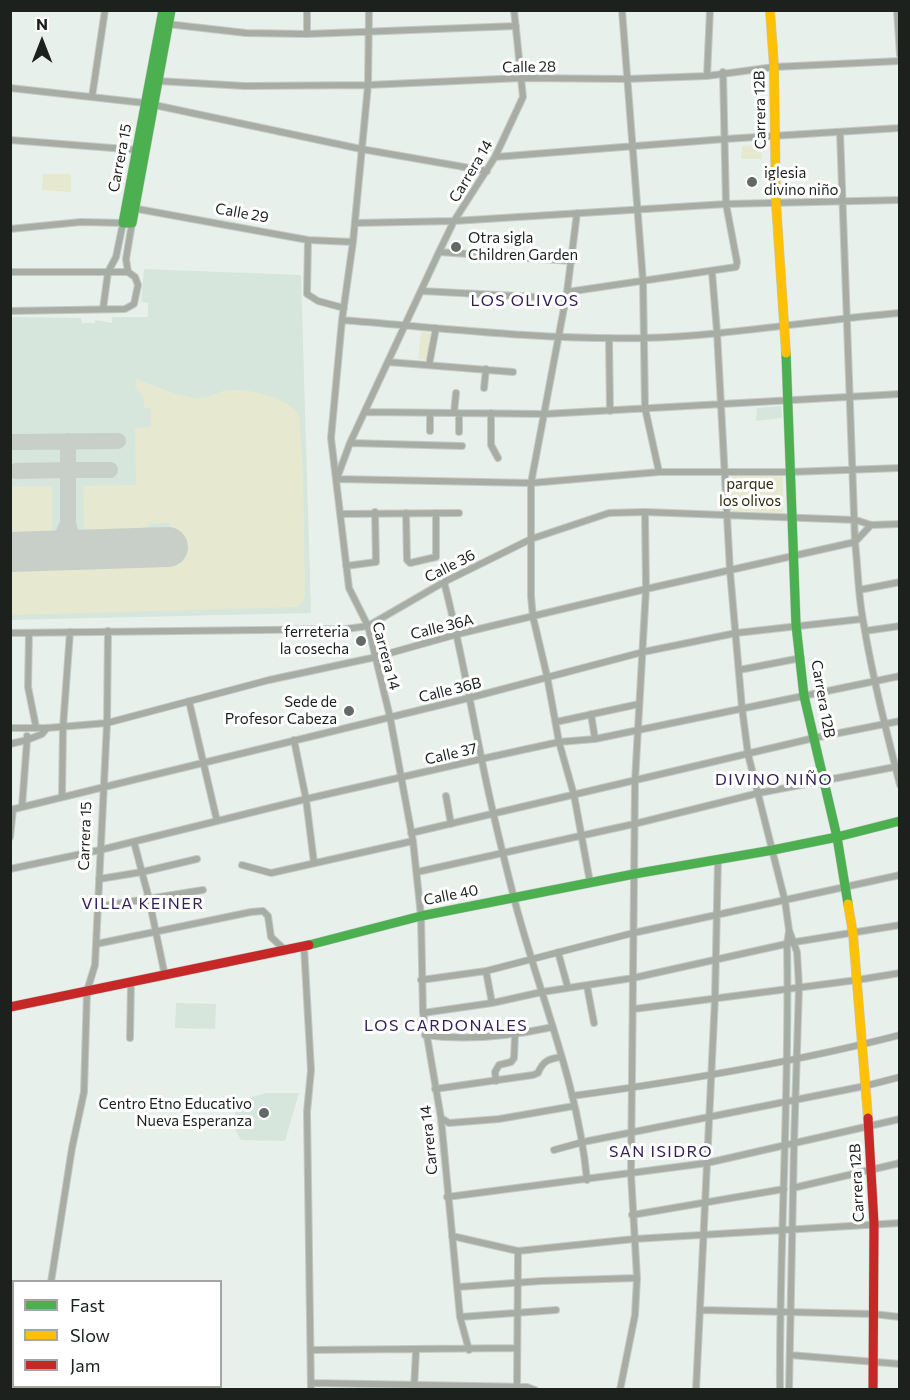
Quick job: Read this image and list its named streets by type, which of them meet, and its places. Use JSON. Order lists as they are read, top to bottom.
{
  "streets": {
    "street": [
      "Calle 28",
      "Carrera 12B",
      "Carrera 15",
      "Carrera 14",
      "Calle 29",
      "Calle 36",
      "Calle 36A",
      "Calle 36B",
      "Calle 37",
      "Calle 40"
    ]
  },
  "crossings": [
    ["Calle 28", "Carrera 12B"],
    ["Calle 28", "Carrera 15"],
    ["Calle 28", "Carrera 14"],
    ["Carrera 12B", "Calle 36"],
    ["Carrera 12B", "Calle 36A"],
    ["Carrera 12B", "Calle 36B"],
    ["Carrera 12B", "Calle 37"],
    ["Carrera 12B", "Calle 40"],
    ["Carrera 15", "Calle 29"],
    ["Carrera 15", "Calle 36"],
    ["Carrera 15", "Calle 36A"],
    ["Carrera 15", "Calle 36B"],
    ["Carrera 15", "Calle 37"],
    ["Carrera 15", "Calle 40"],
    ["Carrera 14", "Calle 36"],
    ["Carrera 14", "Calle 36A"],
    ["Carrera 14", "Calle 36B"],
    ["Carrera 14", "Calle 37"],
    ["Carrera 14", "Calle 40"]
  ],
  "districts": [
    "LOS OLIVOS",
    "DIVINO NIÑO",
    "VILLA KEINER",
    "LOS CARDONALES",
    "SAN ISIDRO"
  ],
  "parks": ["parque los olivos"],
  "places": [
    "iglesia divino niño",
    "Otra sigla Children Garden",
    "ferreteria la cosecha",
    "Sede de Profesor Cabeza",
    "Centro Etno Educativo Nueva Esperanza"
  ],
  "legend": ["Fast", "Slow", "Jam"],
  "north": "top"
}
